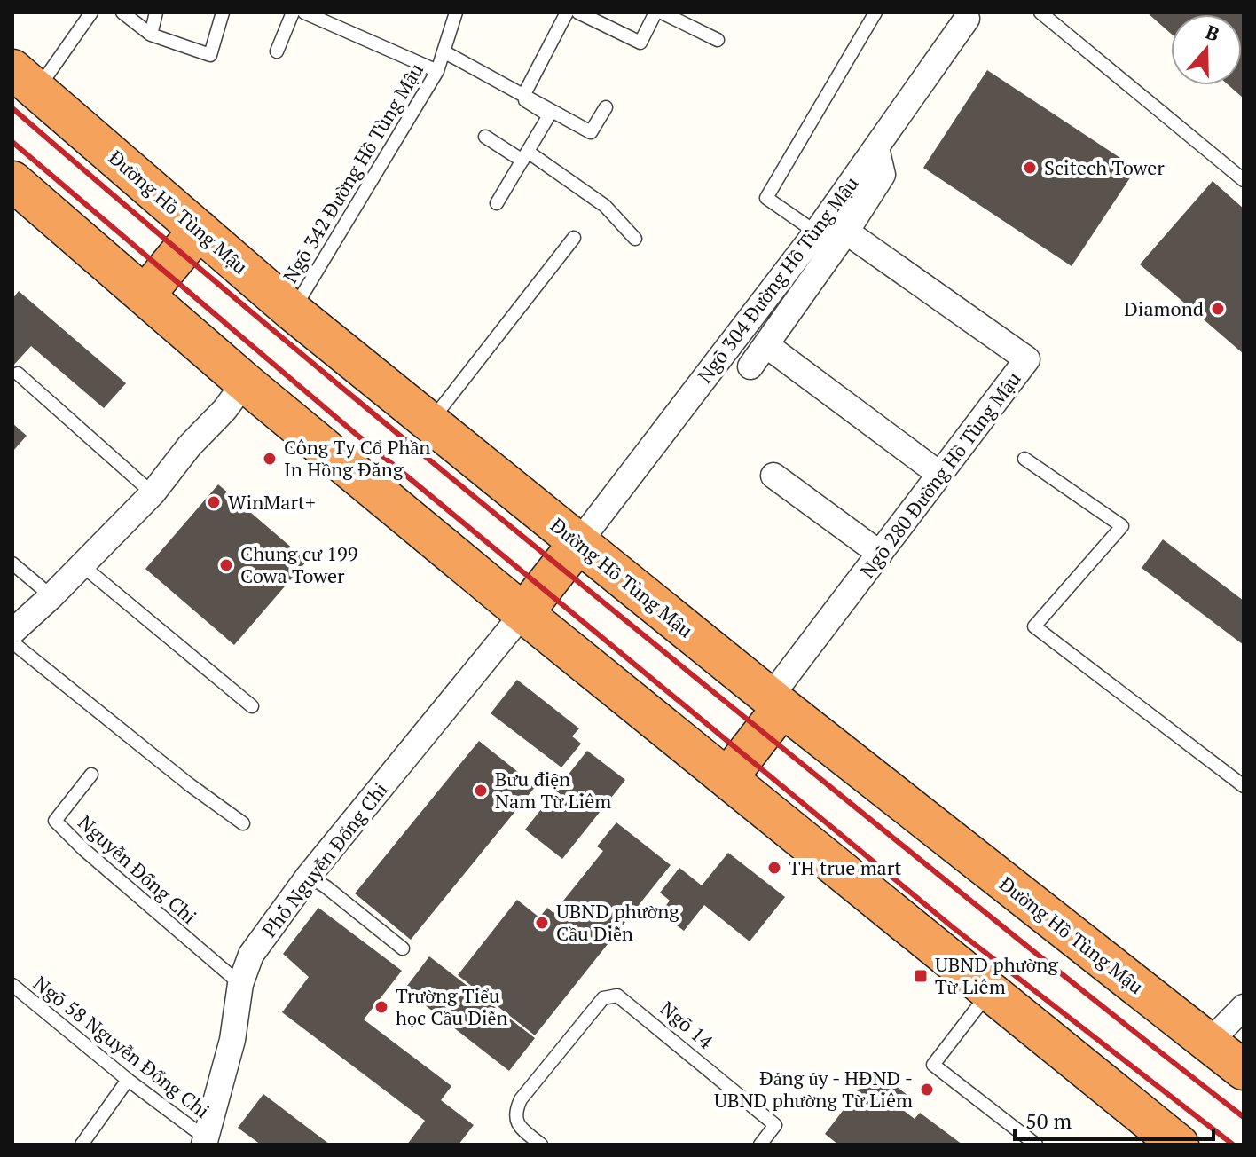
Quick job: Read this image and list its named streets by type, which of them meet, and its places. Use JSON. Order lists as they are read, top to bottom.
{
  "streets": {
    "highway": ["Đường Hồ Tùng Mậu"],
    "street": ["Ngõ 304 Đường Hồ Tùng Mậu", "Ngõ 280 Đường Hồ Tùng Mậu", "Phố Nguyễn Đổng Chi"],
    "lane": [
      "Ngõ 342 Đường Hồ Tùng Mậu",
      "Nguyễn Đổng Chi",
      "Ngõ 14",
      "Ngõ 58 Nguyễn Đổng Chi"
    ]
  },
  "crossings": [
    ["Ngõ 342 Đường Hồ Tùng Mậu", "Đường Hồ Tùng Mậu"],
    ["Đường Hồ Tùng Mậu", "Ngõ 304 Đường Hồ Tùng Mậu"],
    ["Đường Hồ Tùng Mậu", "Ngõ 280 Đường Hồ Tùng Mậu"],
    ["Phố Nguyễn Đổng Chi", "Nguyễn Đổng Chi"],
    ["Phố Nguyễn Đổng Chi", "Ngõ 58 Nguyễn Đổng Chi"]
  ],
  "places": {
    "other": [
      "Scitech Tower",
      "Diamond",
      "Công Ty Cổ Phần In Hồng Đăng",
      "WinMart+",
      "Chung cư 199 Cowa Tower",
      "Bưu điện Nam Từ Liêm",
      "TH true mart",
      "UBND phường Cầu Diễn",
      "Trường Tiểu học Cầu Diễn",
      "Đảng ủy - HĐND - UBND phường Từ Liêm"
    ],
    "transit": ["UBND phường Từ Liêm"]
  },
  "scale_bar": "50 m",
  "north": "top"
}
